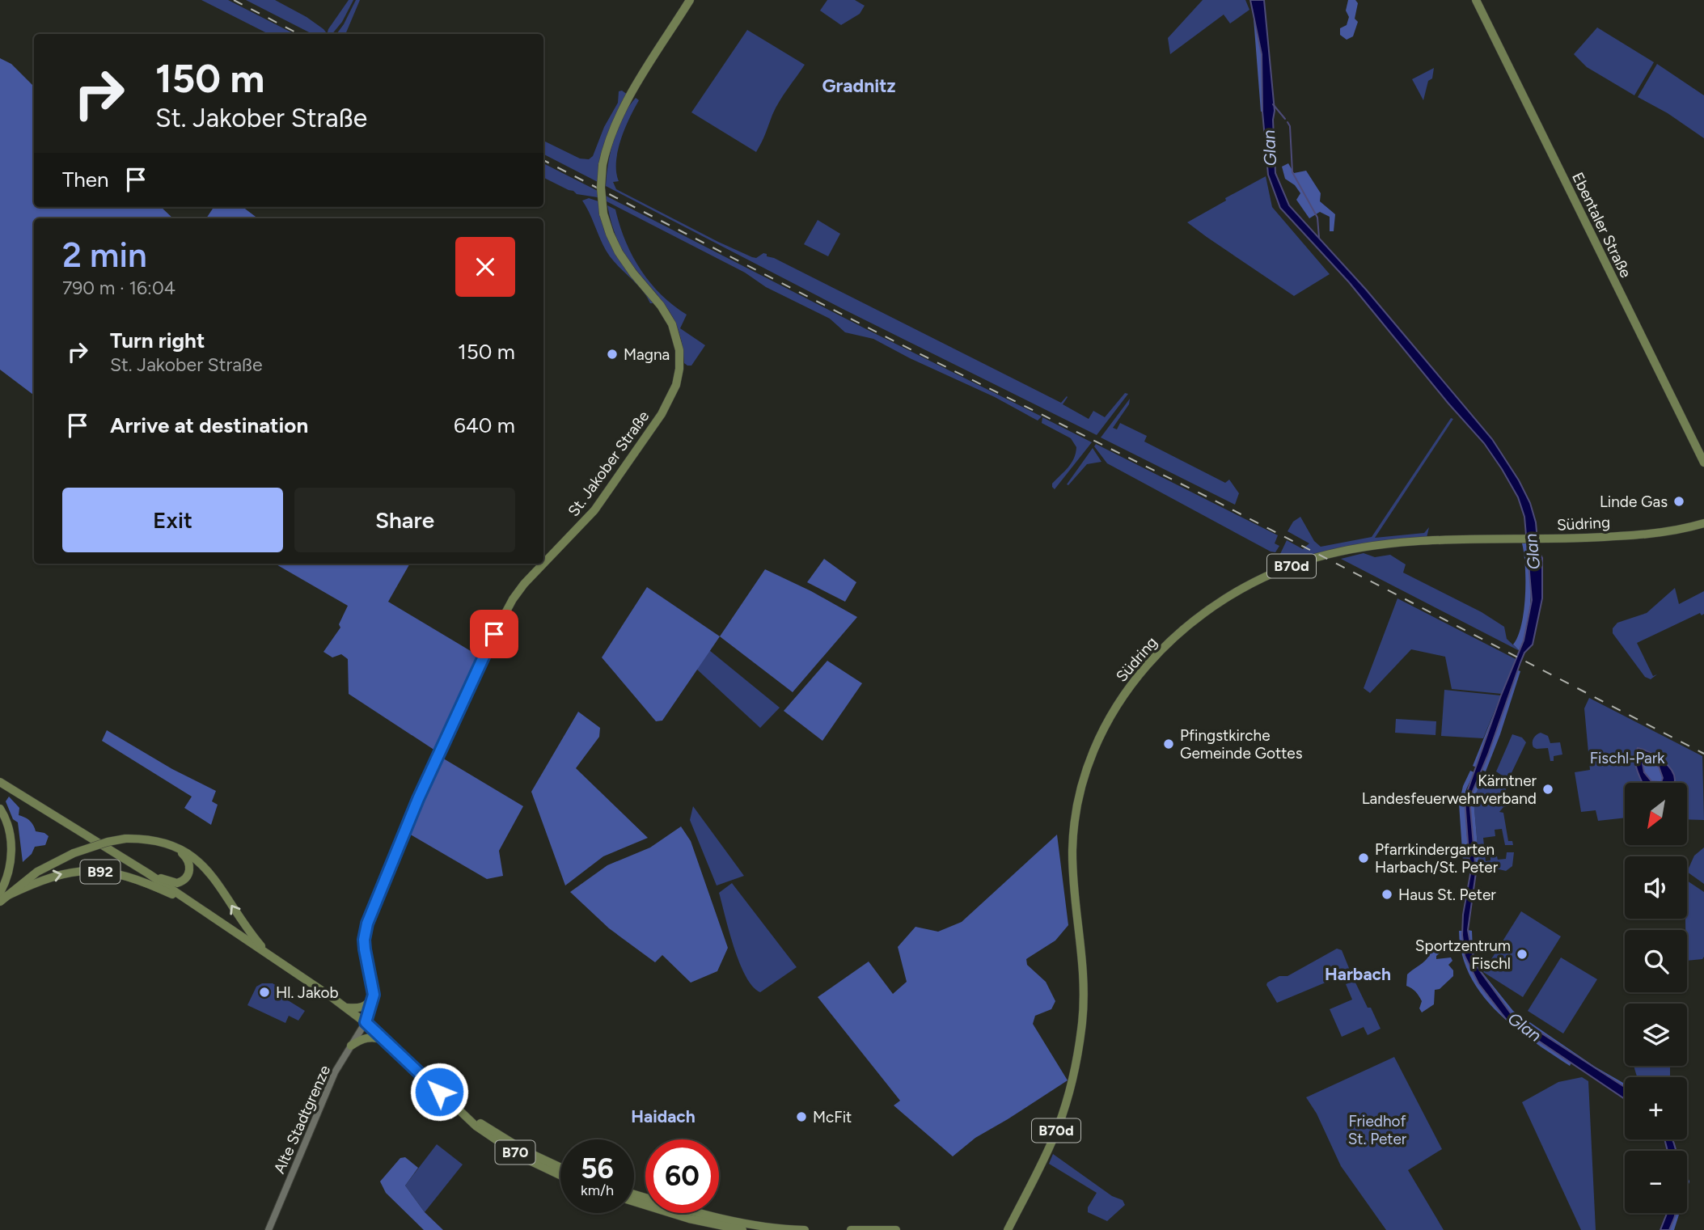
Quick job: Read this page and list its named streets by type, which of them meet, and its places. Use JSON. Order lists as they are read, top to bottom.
{
  "streets": {
    "main road": [
      "Ebentaler Straße",
      "St. Jakober Straße",
      "Südring",
      "B70d",
      "B92",
      "B70"
    ],
    "street": ["Alte Stadtgrenze"]
  },
  "crossings": [
    ["St. Jakober Straße", "Alte Stadtgrenze"],
    ["St. Jakober Straße", "B70"],
    ["B92", "B70"],
    ["Alte Stadtgrenze", "B70"]
  ],
  "districts": ["Gradnitz", "Harbach", "Haidach"],
  "water": ["Glan"],
  "parks": ["Fischl-Park", "Friedhof St. Peter"],
  "places": [
    "Magna",
    "Linde Gas",
    "Pfingstkirche Gemeinde Gottes",
    "Kärntner Landesfeuerwehrverband",
    "Pfarrkindergarten Harbach/St. Peter",
    "Haus St. Peter",
    "Sportzentrum Fischl",
    "Hl. Jakob",
    "McFit"
  ],
  "north": "bottom left",
  "page": {
    "turn": ["150 m", "St. Jakober Straße"],
    "then": "Then",
    "heading": ["2 min", "790 m · 16:04"],
    "list": [
      {
        "name": "Turn right",
        "note": "St. Jakober Straße",
        "value": "150 m"
      },
      {
        "name": "Arrive at destination",
        "value": "640 m"
      }
    ],
    "buttons": ["Exit", "Share"],
    "map_buttons": ["+", "−"],
    "speed": "56 km/h",
    "limit": "60"
  }
}
